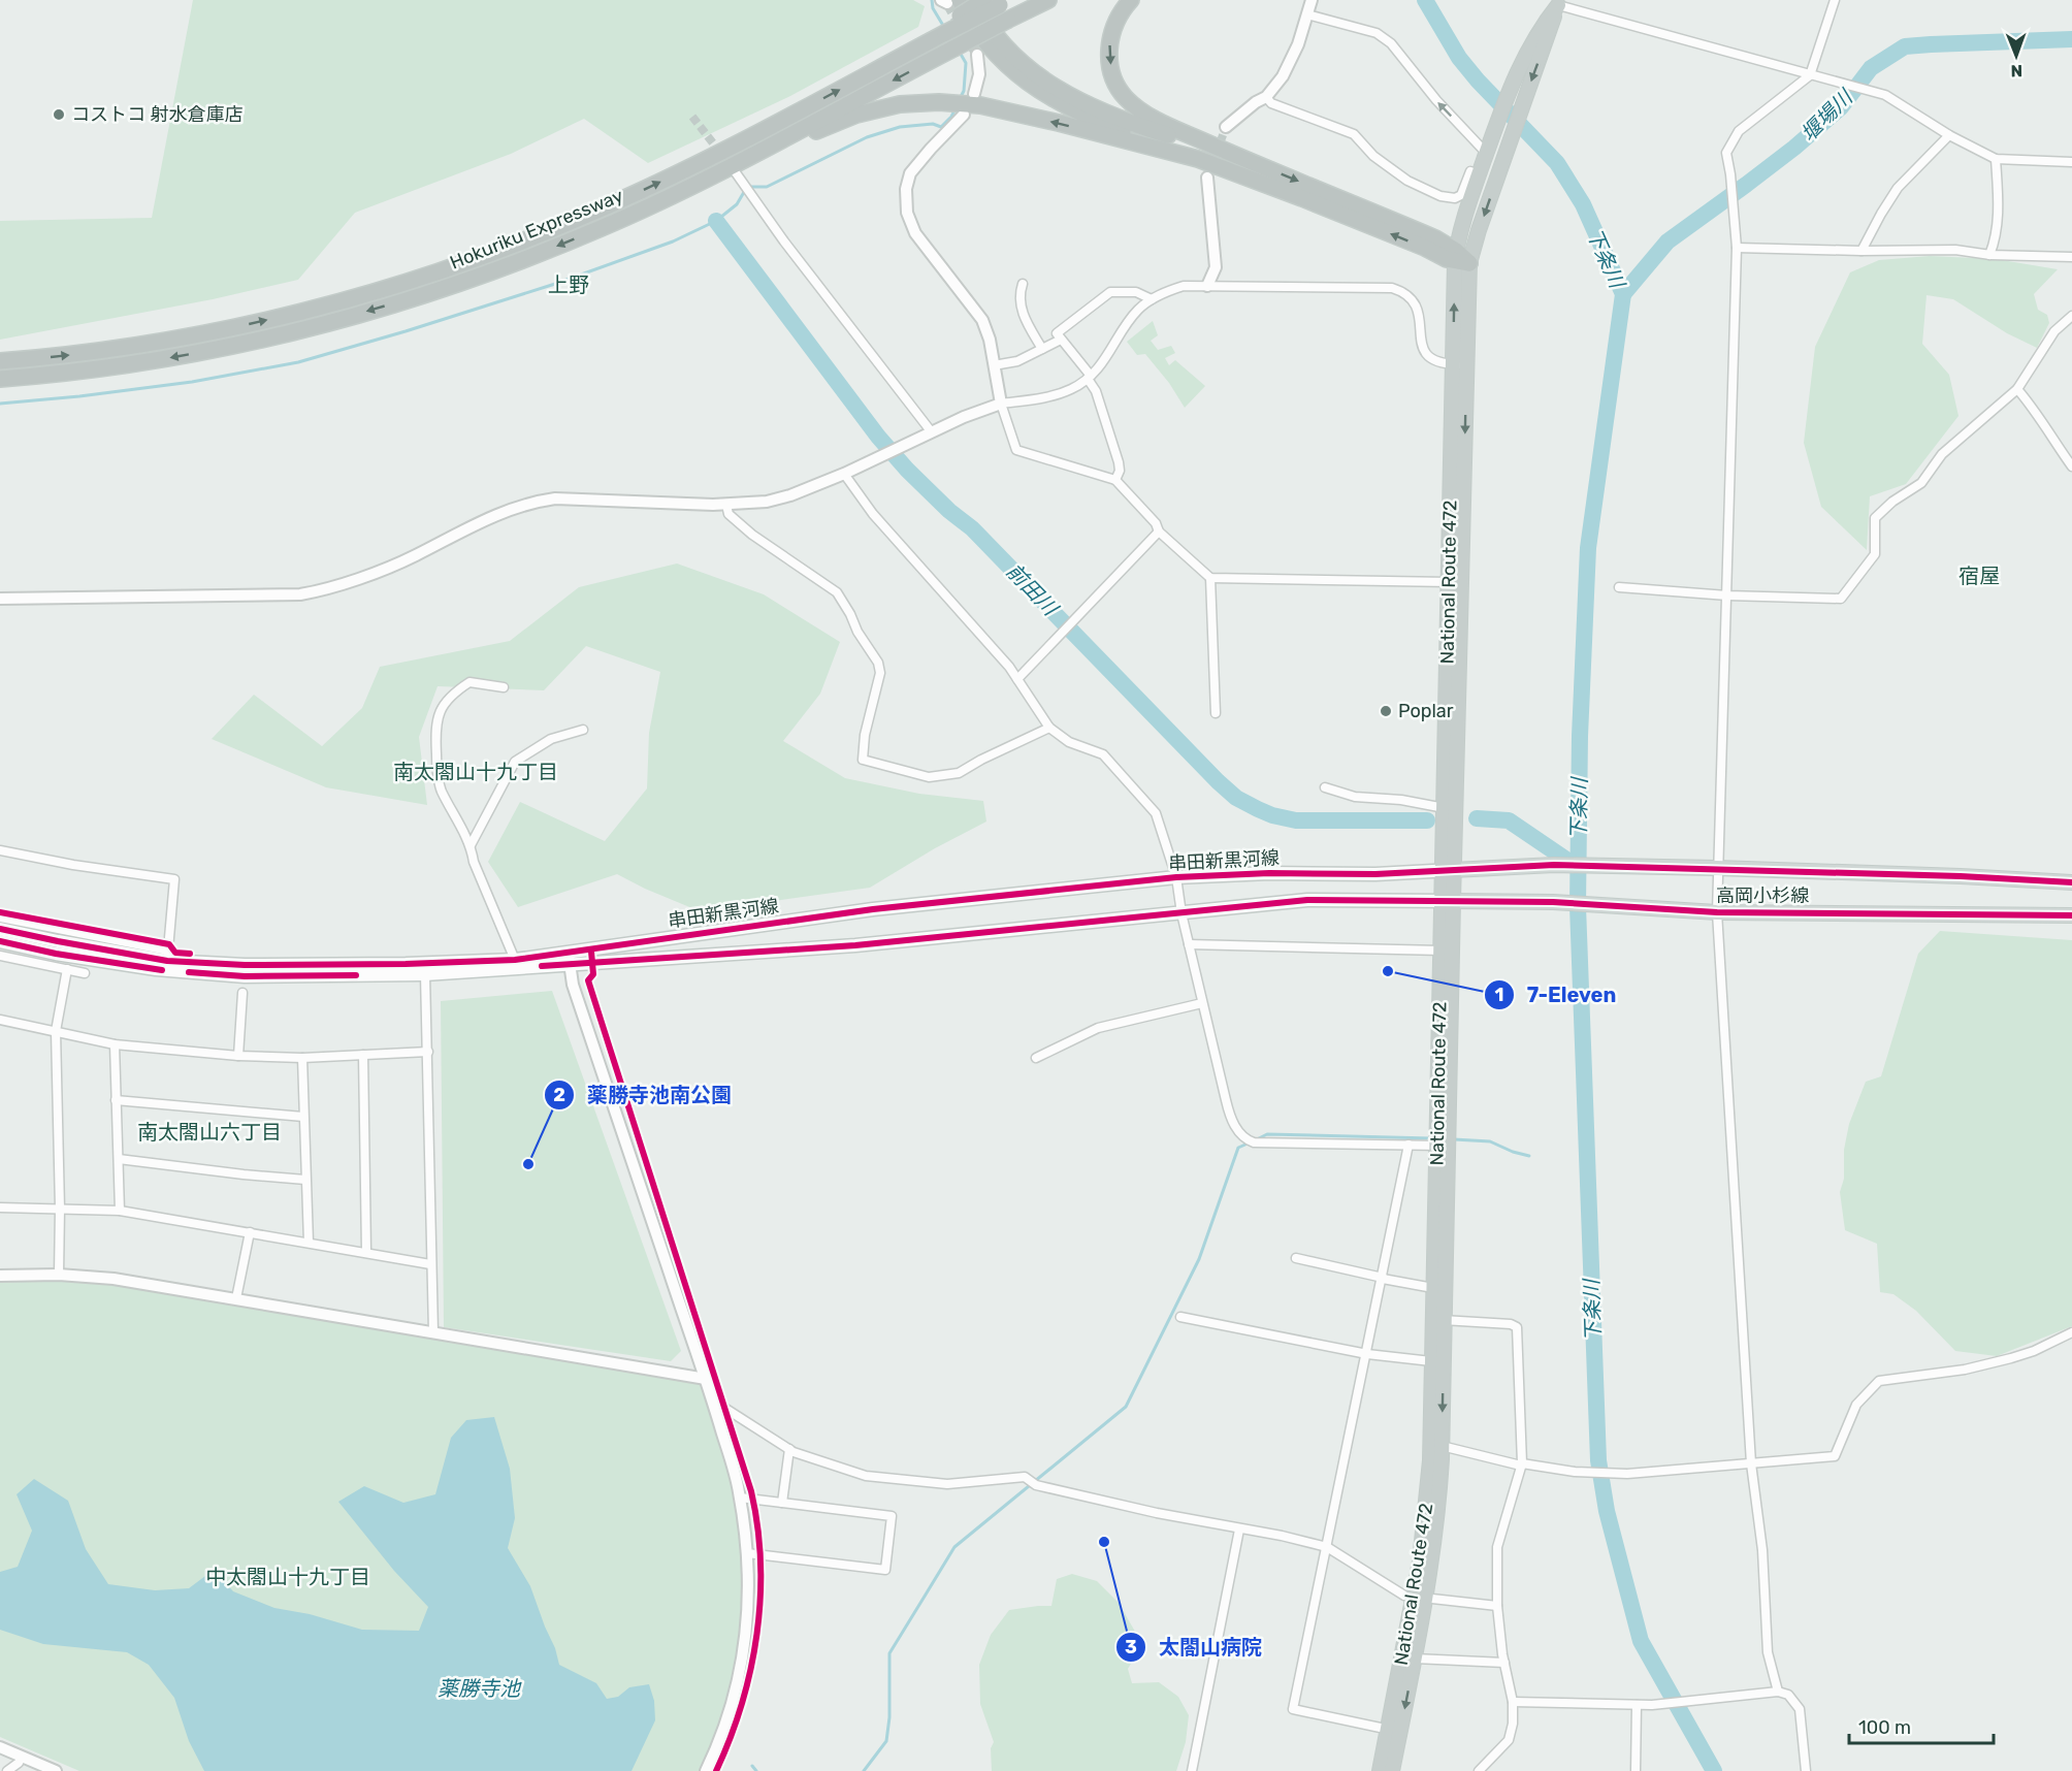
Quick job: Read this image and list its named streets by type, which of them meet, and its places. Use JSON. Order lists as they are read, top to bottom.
{
  "streets": {
    "highway": ["Hokuriku Expressway", "National Route 472"],
    "main road": ["串田新黒河線", "高岡小杉線"]
  },
  "crossings": [
    ["National Route 472", "串田新黒河線"],
    ["National Route 472", "高岡小杉線"],
    ["串田新黒河線", "高岡小杉線"]
  ],
  "districts": [
    "上野",
    "宿屋",
    "南太閤山十九丁目",
    "南太閤山六丁目",
    "中太閤山十九丁目"
  ],
  "water": [
    "堰場川",
    "下条川",
    "前田川",
    "薬勝寺池"
  ],
  "places": [
    "コストコ 射水倉庫店",
    "Poplar",
    "7-Eleven",
    "薬勝寺池南公園",
    "太閤山病院"
  ],
  "scale_bar": "100 m",
  "north": "bottom"
}
